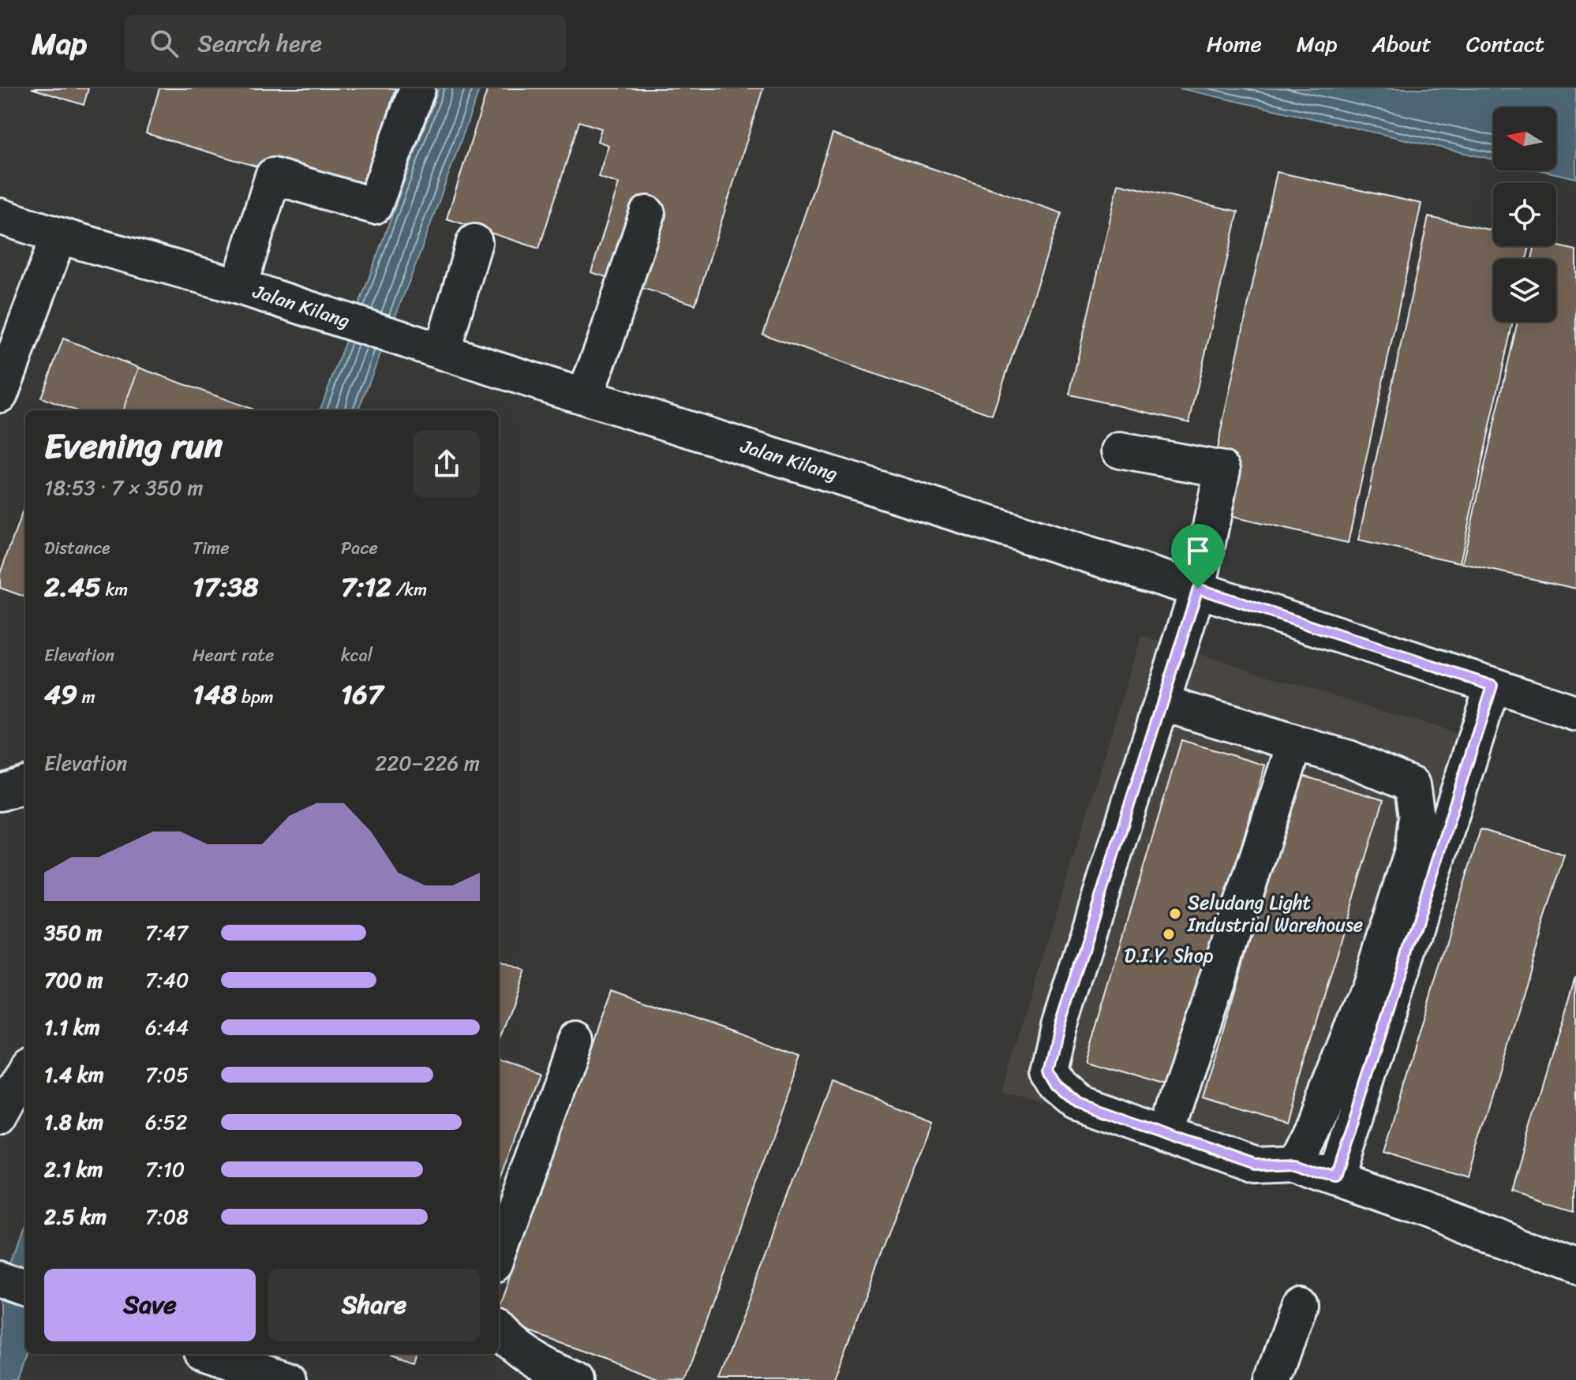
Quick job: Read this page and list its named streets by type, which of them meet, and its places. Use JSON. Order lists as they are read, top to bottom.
{
  "streets": {
    "street": ["Jalan Kilang"]
  },
  "places": ["Seludang Light Industrial Warehouse", "D.I.Y. Shop"],
  "north": "left",
  "page": {
    "header": "Map",
    "search": "Search here",
    "nav": [
      "Home",
      "Map",
      "About",
      "Contact"
    ],
    "heading": ["Evening run", "18:53 · 7 × 350 m"],
    "stats": [
      ["Distance", "2.45 km"],
      ["Time", "17:38"],
      ["Pace", "7:12 /km"],
      ["Elevation", "49 m"],
      ["Heart rate", "148 bpm"],
      ["kcal", "167"]
    ],
    "chart": ["Elevation", "220–226 m"],
    "list": [
      {
        "name": "350 m",
        "note": "7:47"
      },
      {
        "name": "700 m",
        "note": "7:40"
      },
      {
        "name": "1.1 km",
        "note": "6:44"
      },
      {
        "name": "1.4 km",
        "note": "7:05"
      },
      {
        "name": "1.8 km",
        "note": "6:52"
      },
      {
        "name": "2.1 km",
        "note": "7:10"
      },
      {
        "name": "2.5 km",
        "note": "7:08"
      }
    ],
    "buttons": ["Save", "Share"]
  }
}
